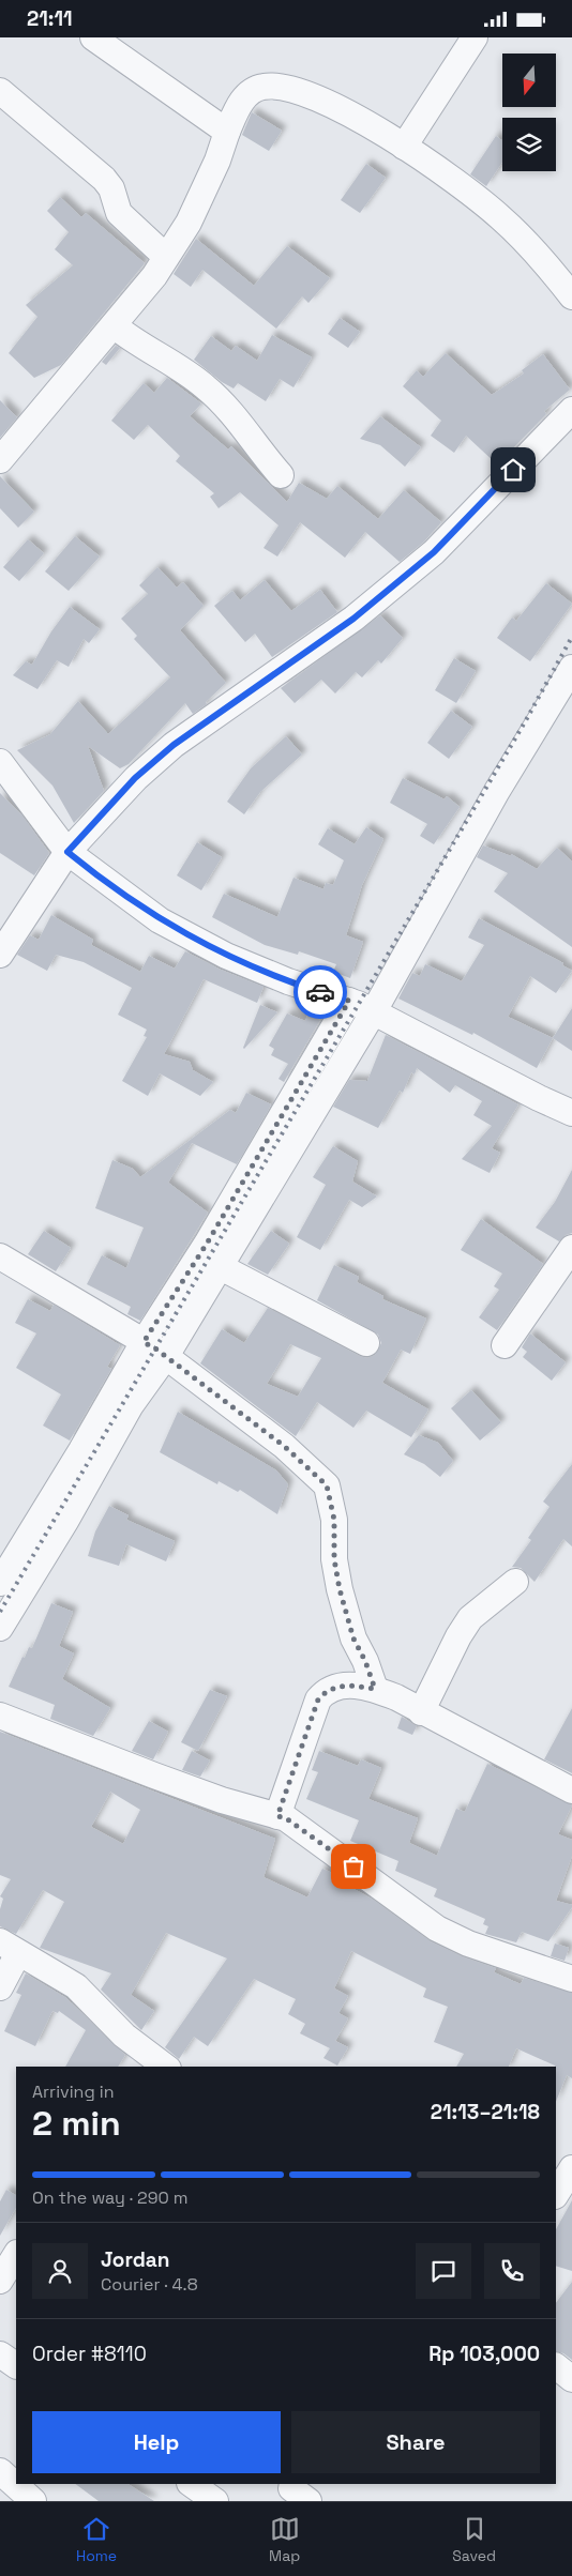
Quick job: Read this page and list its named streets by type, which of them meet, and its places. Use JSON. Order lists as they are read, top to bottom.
{
  "north": "bottom",
  "page": {
    "status": "21:11",
    "heading": ["2 min", "Arriving in", "21:13–21:18"],
    "panel": [
      "Jordan",
      "Courier · 4.8",
      "Order #8110",
      "Rp 103,000"
    ],
    "bar": "On the way · 290 m",
    "buttons": ["Help", "Share"],
    "tabs": ["Home", "Map", "Saved"]
  }
}
